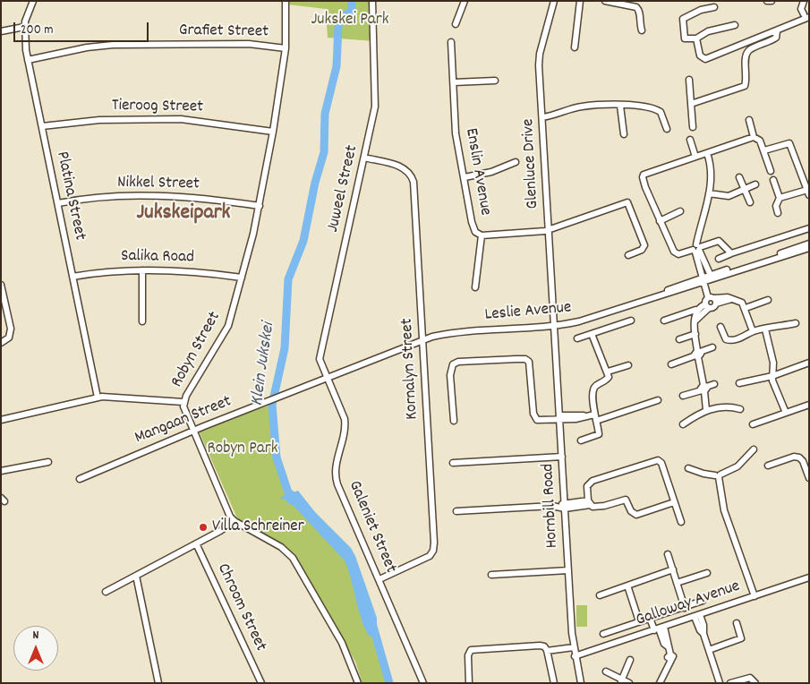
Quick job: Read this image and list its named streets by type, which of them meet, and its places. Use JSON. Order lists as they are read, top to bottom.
{
  "streets": {
    "street": [
      "Grafiet Street",
      "Tieroog Street",
      "Glenluce Drive",
      "Enslin Avenue",
      "Nikkel Street",
      "Juweel Street",
      "Platina Street",
      "Salika Road",
      "Leslie Avenue",
      "Robyn Street",
      "Kornalyn Street",
      "Mangaan Street",
      "Hornbill Road",
      "Galeniet Street",
      "Galloway Avenue",
      "Chroom Street"
    ]
  },
  "crossings": [
    ["Grafiet Street", "Platina Street"],
    ["Grafiet Street", "Robyn Street"],
    ["Tieroog Street", "Platina Street"],
    ["Tieroog Street", "Robyn Street"],
    ["Glenluce Drive", "Enslin Avenue"],
    ["Glenluce Drive", "Leslie Avenue"],
    ["Glenluce Drive", "Hornbill Road"],
    ["Nikkel Street", "Platina Street"],
    ["Nikkel Street", "Robyn Street"],
    ["Juweel Street", "Kornalyn Street"],
    ["Juweel Street", "Mangaan Street"],
    ["Juweel Street", "Galeniet Street"],
    ["Platina Street", "Salika Road"],
    ["Salika Road", "Robyn Street"],
    ["Leslie Avenue", "Kornalyn Street"],
    ["Leslie Avenue", "Mangaan Street"],
    ["Leslie Avenue", "Hornbill Road"],
    ["Robyn Street", "Mangaan Street"],
    ["Kornalyn Street", "Mangaan Street"],
    ["Kornalyn Street", "Galeniet Street"],
    ["Mangaan Street", "Galeniet Street"],
    ["Hornbill Road", "Galloway Avenue"]
  ],
  "districts": ["Jukskeipark"],
  "water": ["Klein Jukskei"],
  "parks": ["Jukskei Park", "Robyn Park"],
  "places": ["Villa Schreiner"],
  "scale_bar": "200 m",
  "north": "top"
}
